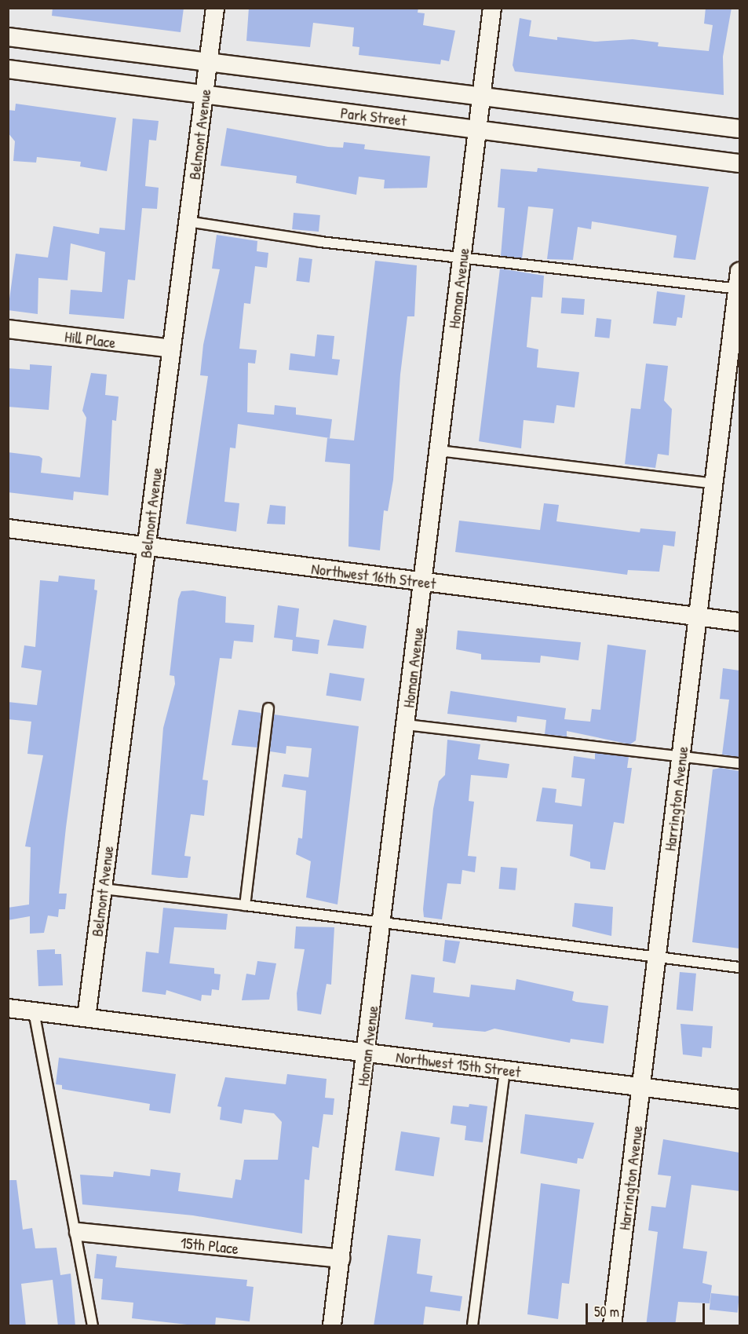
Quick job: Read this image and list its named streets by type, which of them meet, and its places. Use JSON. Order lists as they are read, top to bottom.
{
  "streets": {
    "street": [
      "Park Street",
      "Belmont Avenue",
      "Homan Avenue",
      "Hill Place",
      "Northwest 16th Street",
      "Harrington Avenue",
      "Northwest 15th Street",
      "15th Place"
    ]
  },
  "crossings": [
    ["Park Street", "Belmont Avenue"],
    ["Park Street", "Homan Avenue"],
    ["Belmont Avenue", "Hill Place"],
    ["Belmont Avenue", "Northwest 16th Street"],
    ["Belmont Avenue", "Northwest 15th Street"],
    ["Homan Avenue", "Northwest 16th Street"],
    ["Homan Avenue", "Northwest 15th Street"],
    ["Homan Avenue", "15th Place"],
    ["Northwest 16th Street", "Harrington Avenue"],
    ["Harrington Avenue", "Northwest 15th Street"]
  ],
  "scale_bar": "50 m"
}
